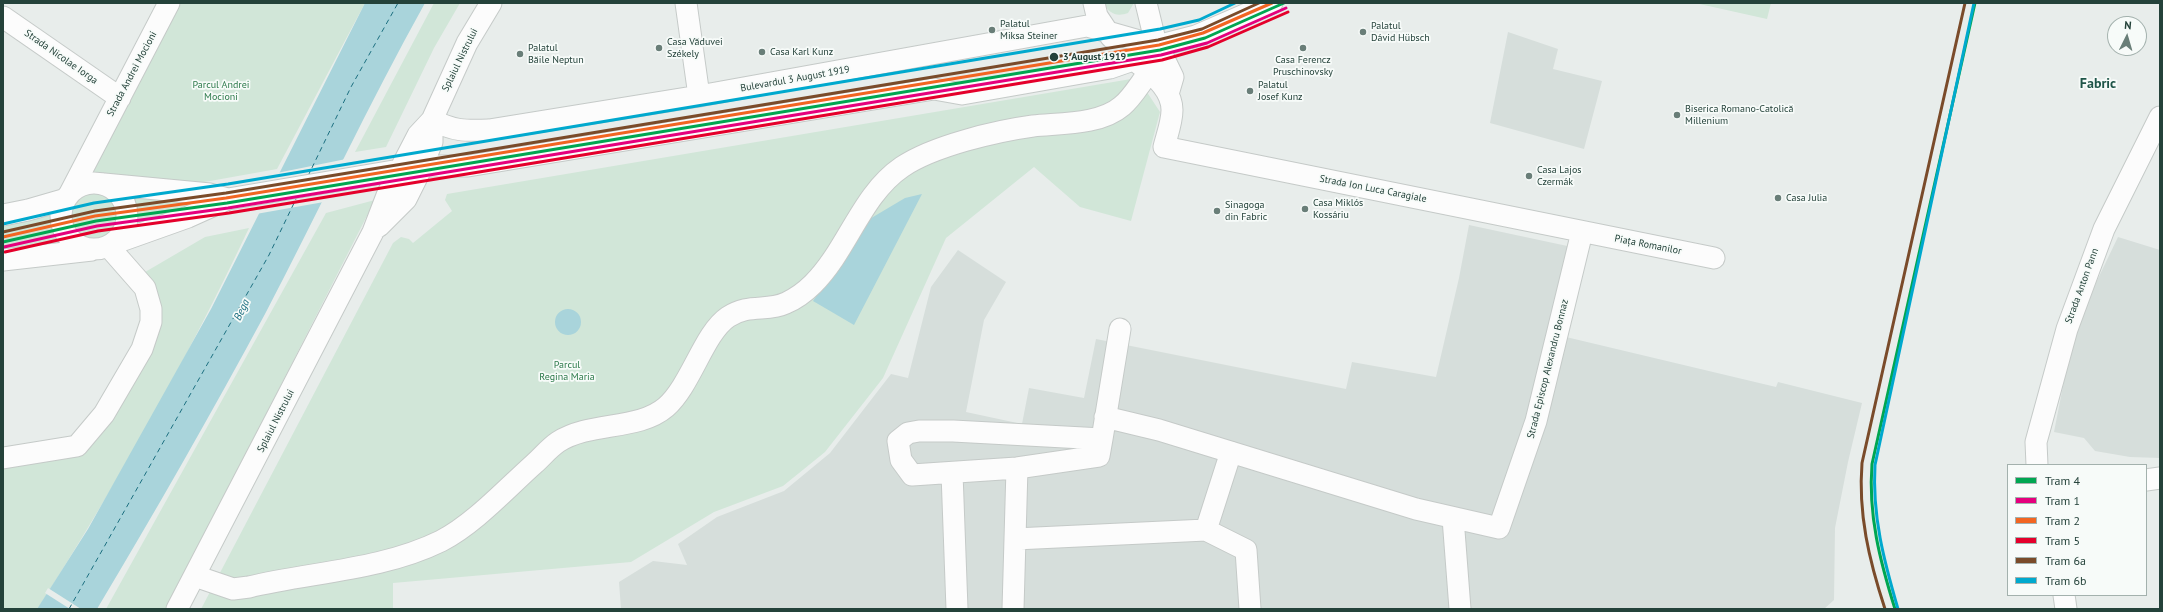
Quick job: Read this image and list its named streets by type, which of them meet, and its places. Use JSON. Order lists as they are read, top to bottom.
{
  "streets": {
    "street": [
      "Strada Nicolae Iorga",
      "Splaiul Nistrului",
      "Strada Andrei Mocioni",
      "Bulevardul 3 August 1919",
      "Strada Ion Luca Caragiale",
      "Piața Romanilor",
      "Strada Anton Pann",
      "Strada Episcop Alexandru Bonnaz"
    ]
  },
  "crossings": [
    ["Strada Nicolae Iorga", "Strada Andrei Mocioni"],
    ["Splaiul Nistrului", "Bulevardul 3 August 1919"],
    ["Strada Ion Luca Caragiale", "Piața Romanilor"],
    ["Strada Ion Luca Caragiale", "Strada Episcop Alexandru Bonnaz"],
    ["Piața Romanilor", "Strada Episcop Alexandru Bonnaz"]
  ],
  "districts": ["Fabric"],
  "water": ["Bega"],
  "parks": ["Parcul Andrei Mocioni", "Parcul Regina Maria"],
  "places": [
    "Palatul Miksa Steiner",
    "Palatul Dávid Hübsch",
    "Casa Văduvei Székely",
    "Casa Ferencz Pruschinovsky",
    "Casa Karl Kunz",
    "Palatul Băile Neptun",
    "3 August 1919",
    "Palatul Josef Kunz",
    "Biserica Romano-Catolică Millenium",
    "Casa Lajos Czermák",
    "Casa Julia",
    "Casa Miklós Kossáriu",
    "Sinagoga din Fabric"
  ],
  "lines": [
    "tram line 4",
    "tram line 2",
    "tram line 6a",
    "tram line 6b",
    "tram line 1",
    "tram line 5"
  ],
  "legend": [
    "Tram 4",
    "Tram 1",
    "Tram 2",
    "Tram 5",
    "Tram 6a",
    "Tram 6b"
  ],
  "north": "top"
}
